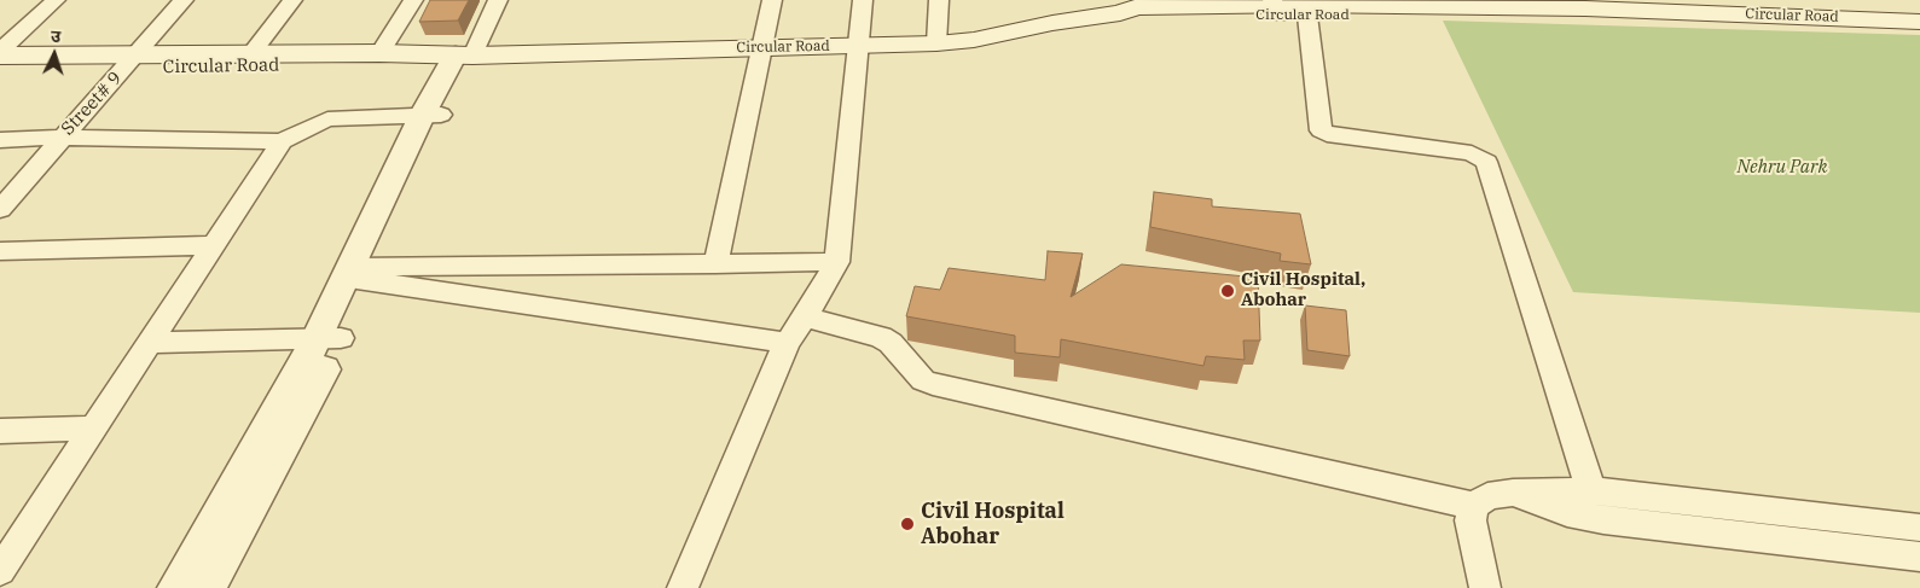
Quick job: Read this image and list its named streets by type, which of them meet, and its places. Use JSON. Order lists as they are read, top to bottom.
{
  "streets": {
    "main road": ["Circular Road"],
    "street": ["Street# 9"]
  },
  "crossings": [
    ["Circular Road", "Street# 9"]
  ],
  "parks": ["Nehru Park"],
  "places": ["Civil Hospital, Abohar", "Civil Hospital Abohar"],
  "north": "top"
}
